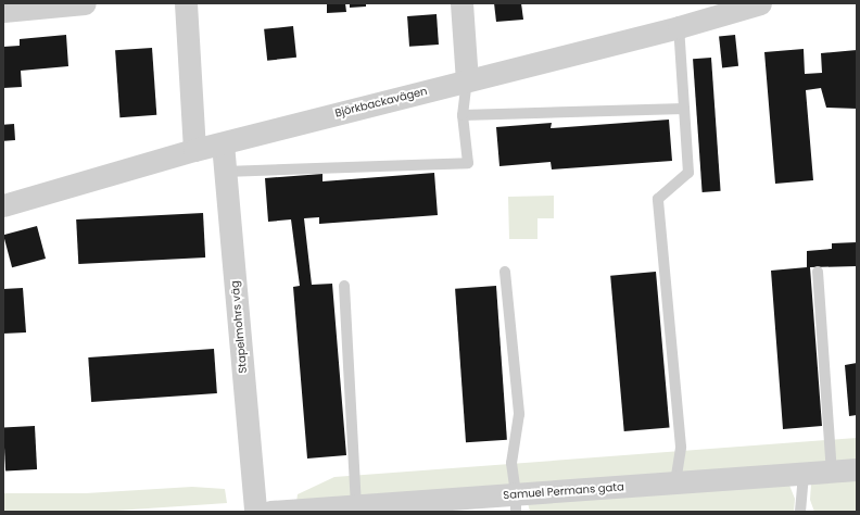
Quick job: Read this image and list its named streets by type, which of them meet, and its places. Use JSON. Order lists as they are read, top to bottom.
{
  "streets": {
    "street": ["Björkbackavägen", "Stapelmohrs väg", "Samuel Permans gata"]
  },
  "crossings": [
    ["Björkbackavägen", "Stapelmohrs väg"]
  ]
}
